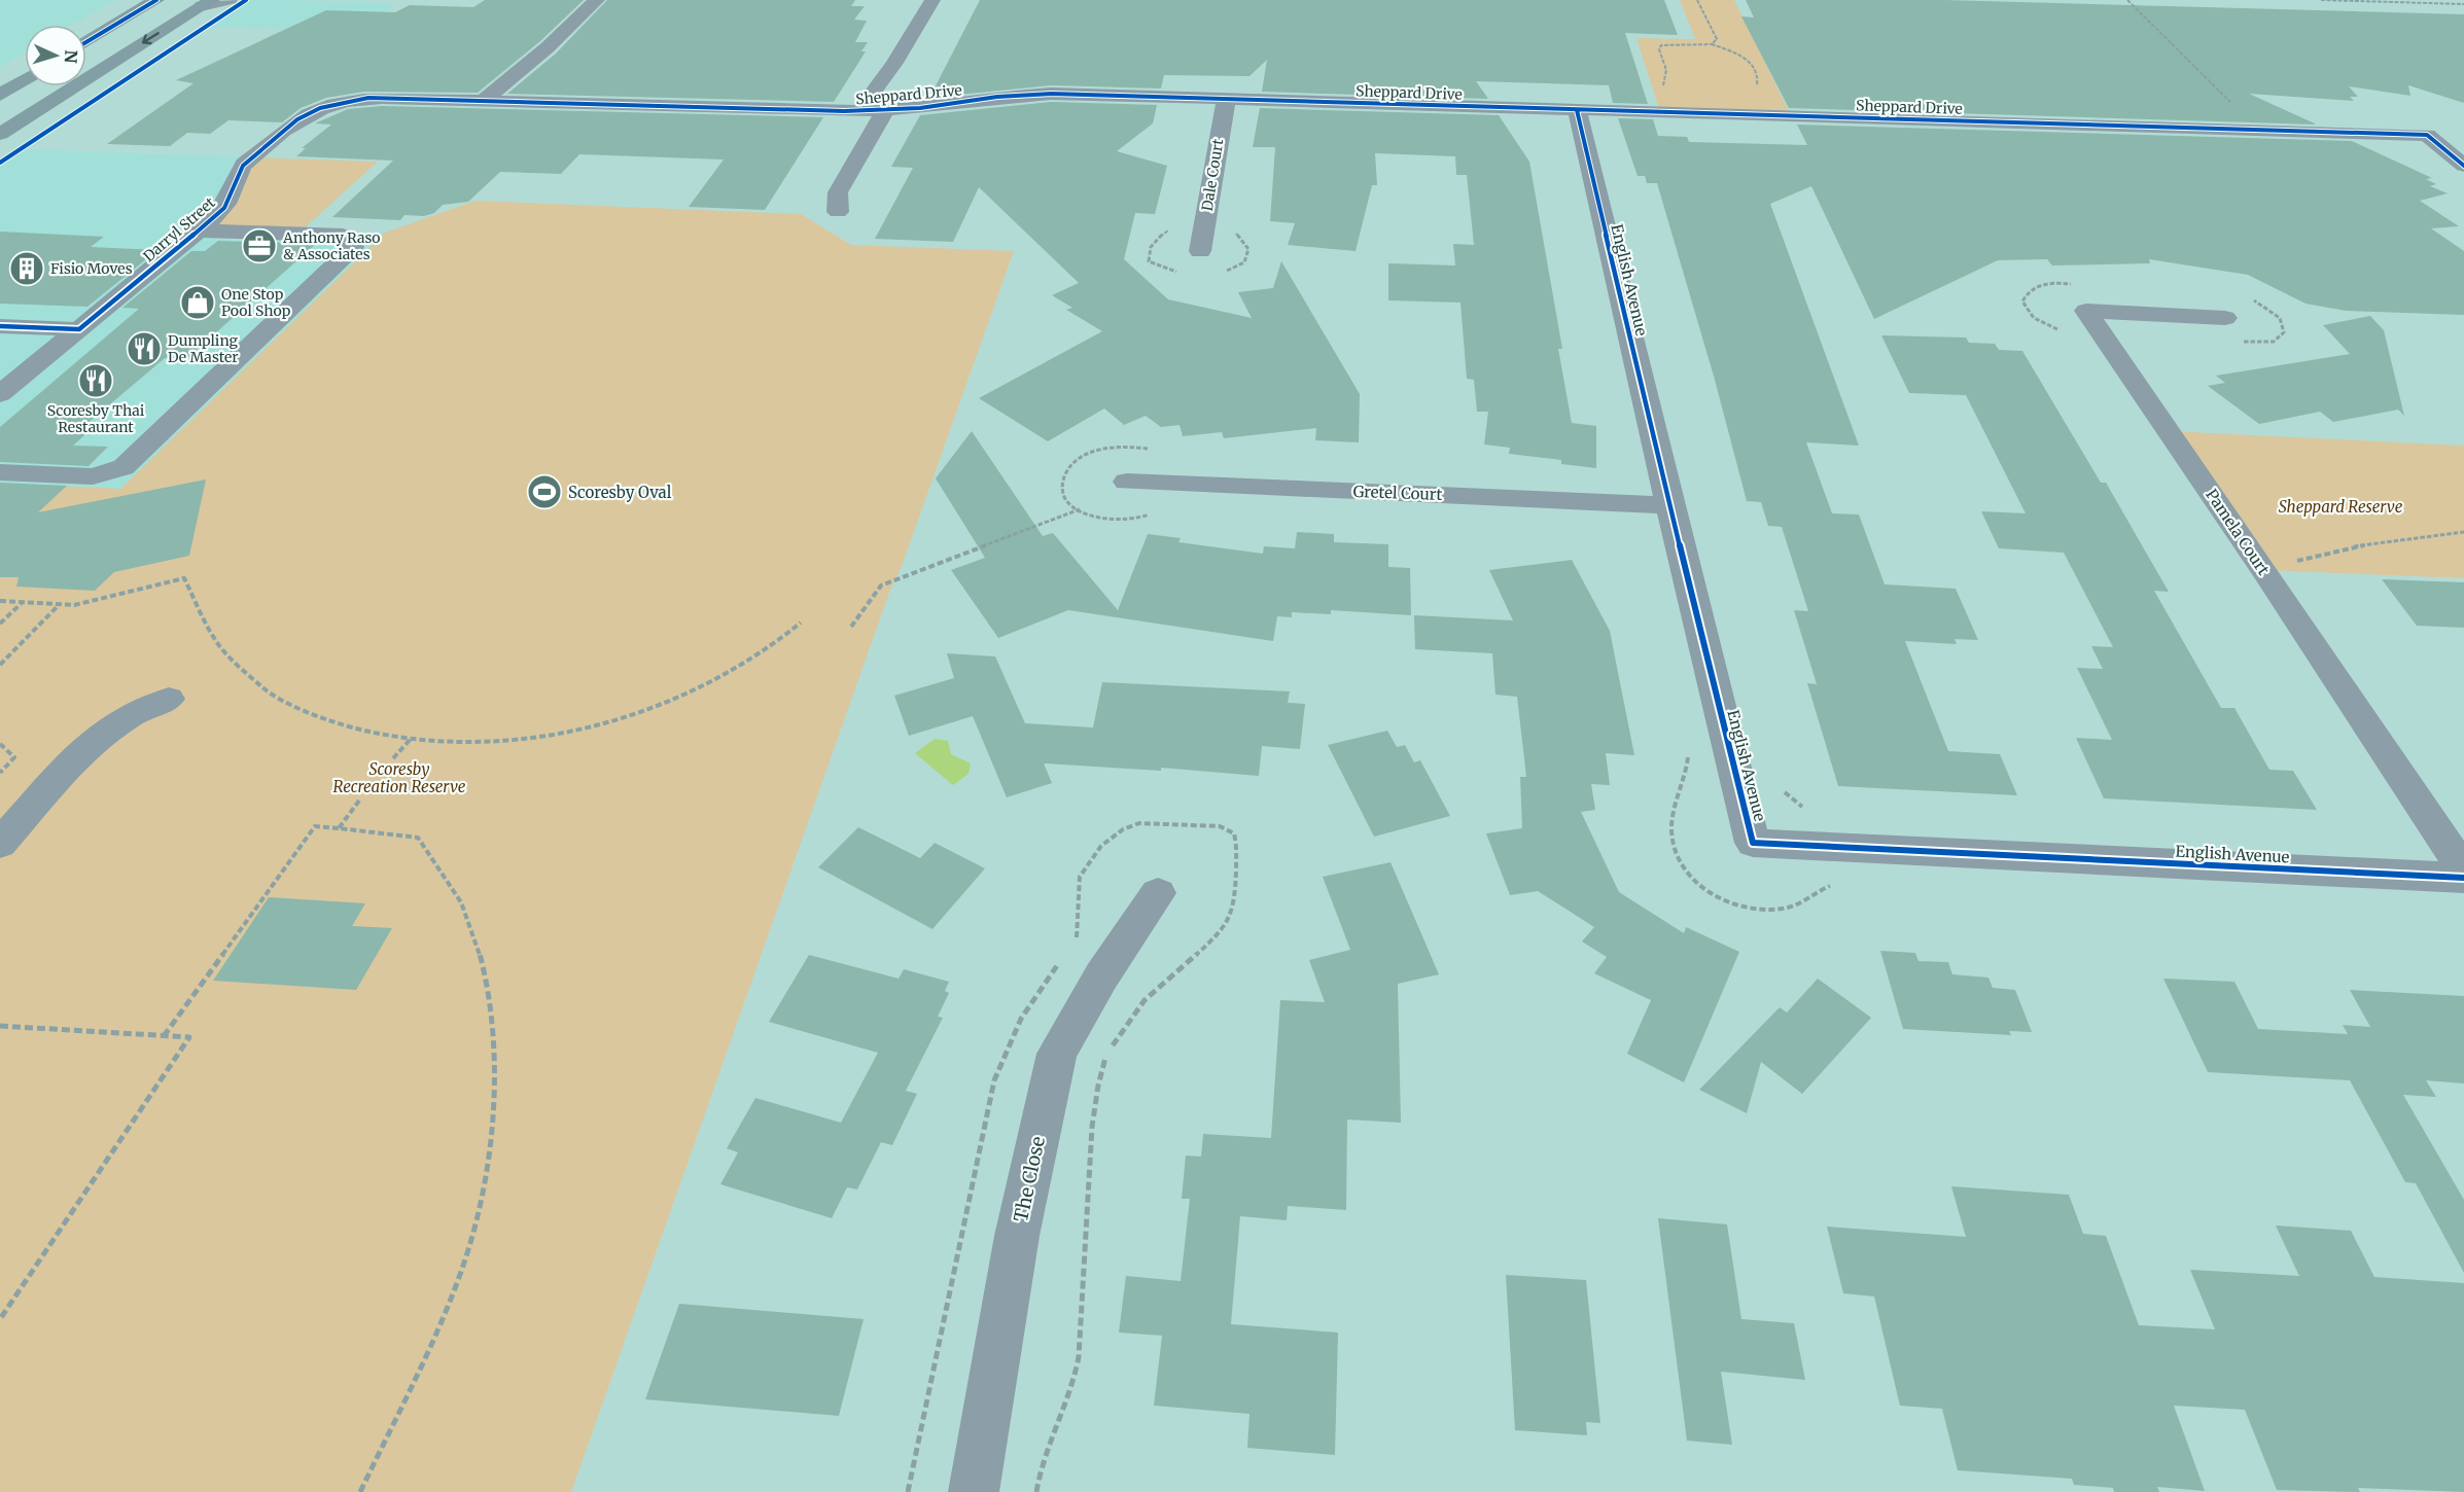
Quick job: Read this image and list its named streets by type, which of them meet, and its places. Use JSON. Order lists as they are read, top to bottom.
{
  "streets": {
    "street": [
      "Sheppard Drive",
      "Dale Court",
      "Darryl Street",
      "English Avenue",
      "Gretel Court",
      "Pamela Court",
      "The Close"
    ]
  },
  "crossings": [
    ["Sheppard Drive", "Dale Court"],
    ["Sheppard Drive", "Darryl Street"],
    ["Sheppard Drive", "English Avenue"],
    ["English Avenue", "Gretel Court"]
  ],
  "parks": ["Sheppard Reserve", "Scoresby Recreation Reserve"],
  "places": {
    "office": ["Anthony Raso & Associates"],
    "building": ["Fisio Moves"],
    "shop": ["One Stop Pool Shop"],
    "restaurant": ["Dumpling De Master", "Scoresby Thai Restaurant"],
    "sports": ["Scoresby Oval"]
  },
  "north": "right"
}
